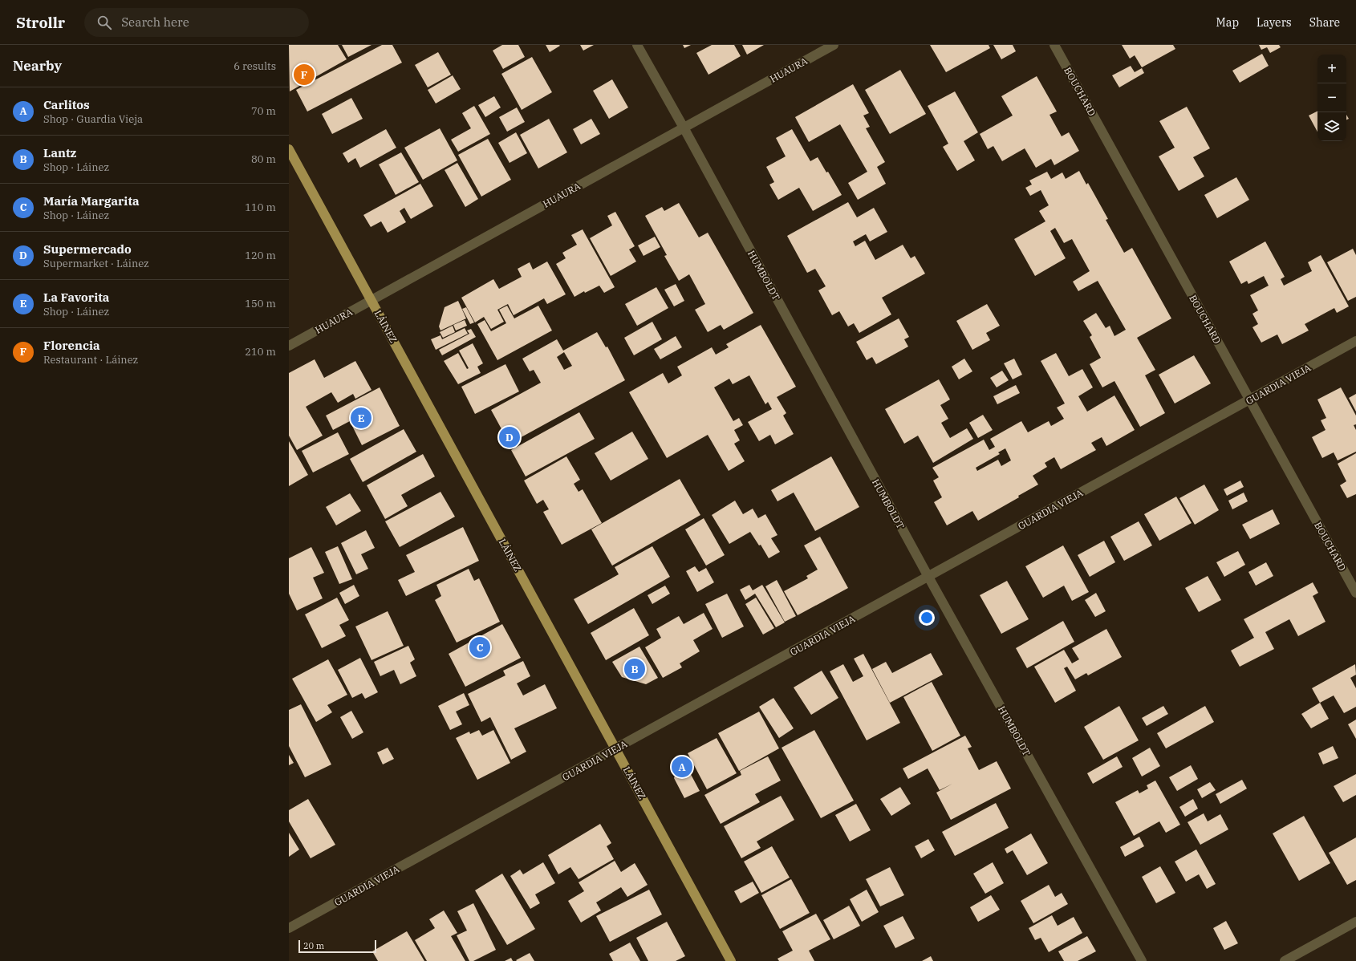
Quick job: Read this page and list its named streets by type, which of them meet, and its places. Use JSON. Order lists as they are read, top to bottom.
{
  "streets": {
    "main road": ["LÁINEZ"],
    "street": [
      "HUAURA",
      "BOUCHARD",
      "HUMBOLDT",
      "GUARDIA VIEJA"
    ]
  },
  "crossings": [
    ["HUAURA", "HUMBOLDT"],
    ["HUAURA", "LÁINEZ"],
    ["BOUCHARD", "GUARDIA VIEJA"],
    ["HUMBOLDT", "GUARDIA VIEJA"],
    ["LÁINEZ", "GUARDIA VIEJA"]
  ],
  "scale_bar": "20 m",
  "page": {
    "header": "Strollr",
    "search": "Search here",
    "nav": ["Map", "Layers", "Share"],
    "heading": ["Nearby", "6 results"],
    "map_buttons": ["+", "−"],
    "pins": [
      "F",
      "E",
      "D",
      "C",
      "B",
      "A"
    ],
    "list": [
      {
        "mark": "A",
        "name": "Carlitos",
        "note": "Shop · Guardia Vieja",
        "value": "70 m"
      },
      {
        "mark": "B",
        "name": "Lantz",
        "note": "Shop · Láinez",
        "value": "80 m"
      },
      {
        "mark": "C",
        "name": "María Margarita",
        "note": "Shop · Láinez",
        "value": "110 m"
      },
      {
        "mark": "D",
        "name": "Supermercado",
        "note": "Supermarket · Láinez",
        "value": "120 m"
      },
      {
        "mark": "E",
        "name": "La Favorita",
        "note": "Shop · Láinez",
        "value": "150 m"
      },
      {
        "mark": "F",
        "name": "Florencia",
        "note": "Restaurant · Láinez",
        "value": "210 m"
      }
    ],
    "scale": "20 m"
  }
}
